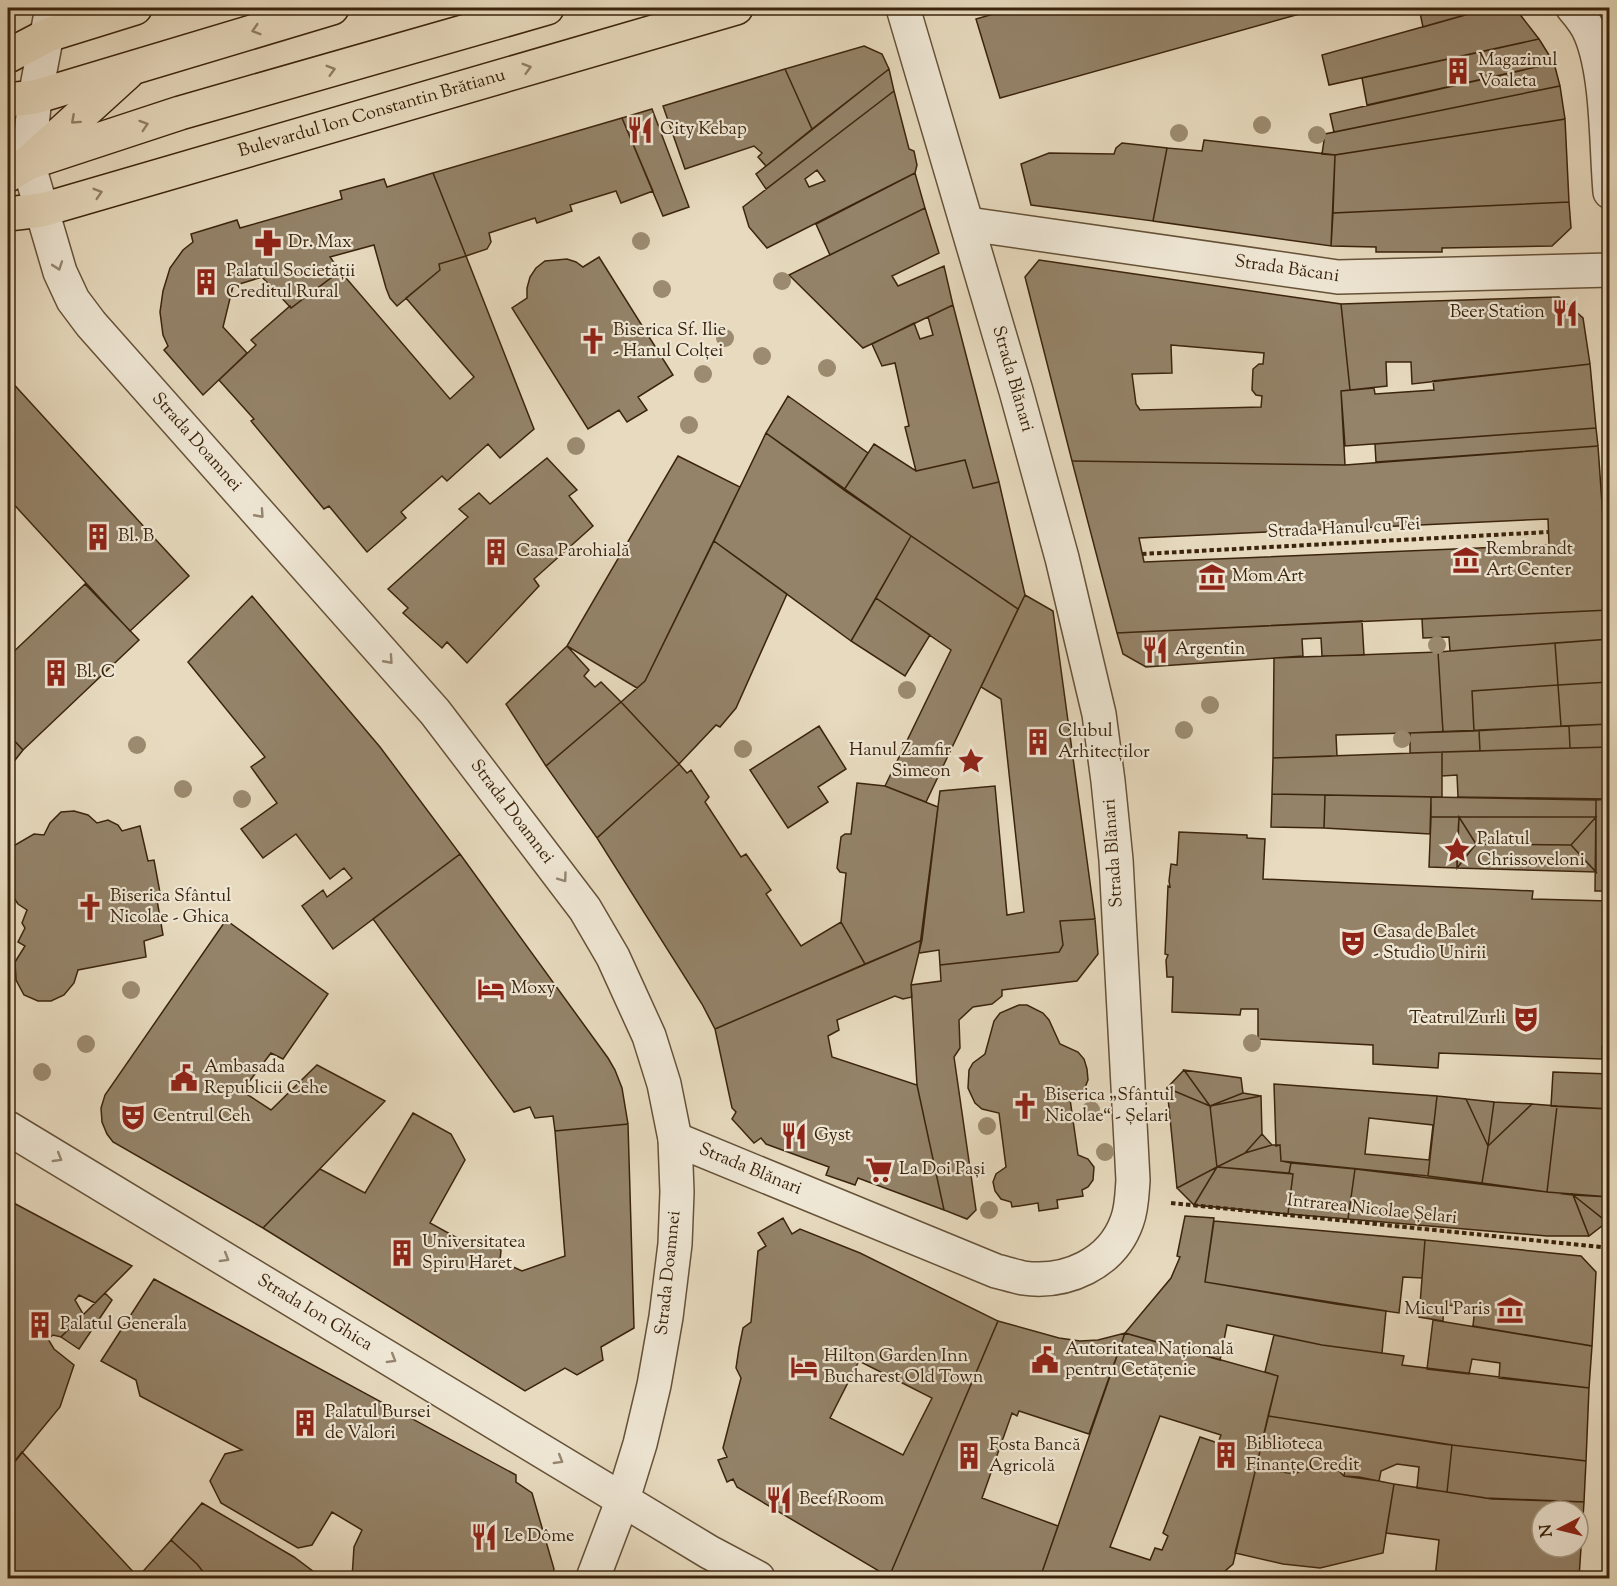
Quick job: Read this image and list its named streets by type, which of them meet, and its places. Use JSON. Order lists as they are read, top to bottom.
{
  "streets": {
    "main road": ["Bulevardul Ion Constantin Brătianu"],
    "street": [
      "Strada Băcani",
      "Strada Blănari",
      "Strada Doamnei",
      "Strada Ion Ghica"
    ],
    "path": ["Strada Hanul cu Tei", "Intrarea Nicolae Șelari"]
  },
  "crossings": [
    ["Bulevardul Ion Constantin Brătianu", "Strada Doamnei"],
    ["Strada Băcani", "Strada Blănari"],
    ["Strada Blănari", "Strada Doamnei"],
    ["Strada Blănari", "Intrarea Nicolae Șelari"],
    ["Strada Doamnei", "Strada Ion Ghica"]
  ],
  "one_way": ["Strada Doamnei", "Strada Ion Ghica"],
  "places": {
    "building": [
      "Magazinul Voaleta",
      "Palatul Societății Creditul Rural",
      "Bl. B",
      "Casa Parohială",
      "Bl. C",
      "Clubul Arhitecților",
      "Universitatea Spiru Haret",
      "Palatul Generala",
      "Palatul Bursei de Valori",
      "Biblioteca Finanțe Credit",
      "Fosta Bancă Agricolă"
    ],
    "restaurant": [
      "City Kebap",
      "Beer Station",
      "Argentin",
      "Gyst",
      "Beef Room",
      "Le Dôme"
    ],
    "pharmacy": ["Dr. Max"],
    "church": ["Biserica Sf. Ilie - Hanul Colței", "Biserica Sfântul Nicolae - Ghica", "Biserica „Sfântul Nicolae“ - Șelari"],
    "museum": ["Rembrandt Art Center", "Mom Art", "Micul Paris"],
    "place": ["Hanul Zamfir Simeon", "Palatul Chrissoveloni"],
    "theatre": ["Casa de Balet - Studio Unirii", "Teatrul Zurli", "Centrul Ceh"],
    "hotel": ["Moxy", "Hilton Garden Inn Bucharest Old Town"],
    "public building": ["Ambasada Republicii Cehe", "Autoritatea Națională pentru Cetățenie"],
    "supermarket": ["La Doi Pași"]
  },
  "north": "left"
}
